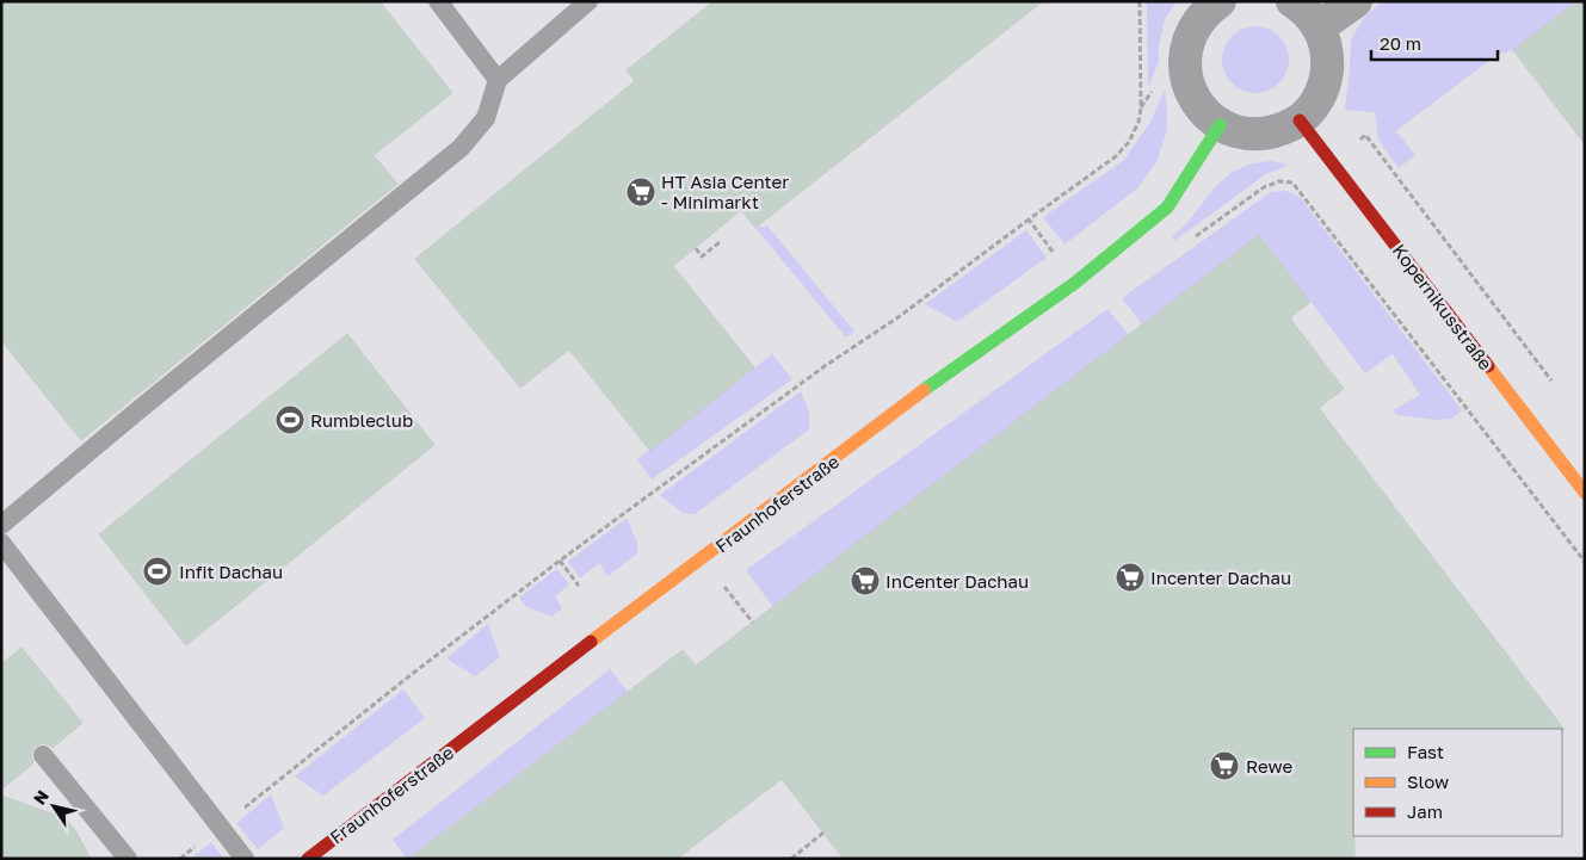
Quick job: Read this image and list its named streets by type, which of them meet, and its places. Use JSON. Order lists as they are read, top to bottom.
{
  "streets": {
    "street": ["Kopernikusstraße", "Fraunhoferstraße"]
  },
  "places": {
    "supermarket": [
      "HT Asia Center - Minimarkt",
      "Incenter Dachau",
      "InCenter Dachau",
      "Rewe"
    ],
    "sports": ["Rumbleclub", "Infit Dachau"]
  },
  "legend": ["Fast", "Slow", "Jam"],
  "scale_bar": "20 m",
  "north": "top left"
}
